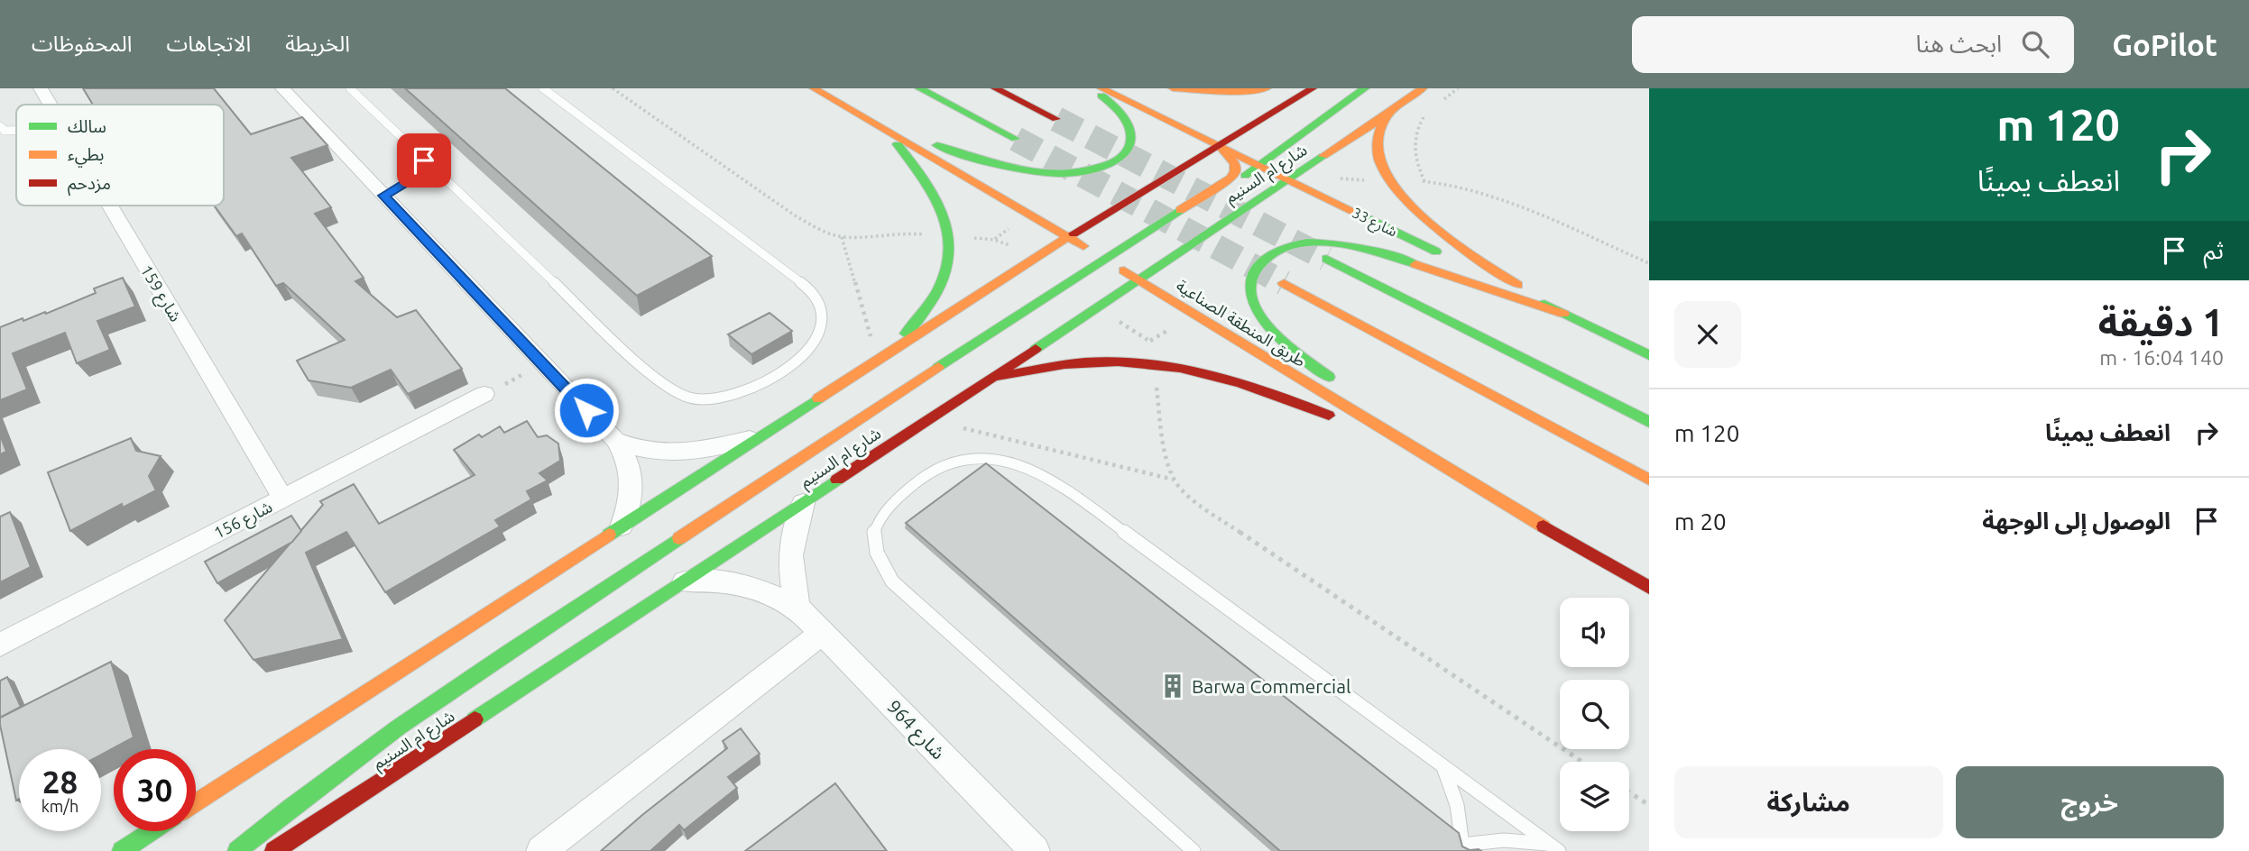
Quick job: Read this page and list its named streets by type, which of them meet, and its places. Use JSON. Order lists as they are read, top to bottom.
{
  "streets": {
    "main road": ["شارع ام السنيم", "شارع 33", "طريق المنطقة الصناعية"],
    "street": ["شارع 159", "شارع 156", "شارع 964"]
  },
  "crossings": [
    ["شارع ام السنيم", "شارع 33"],
    ["شارع ام السنيم", "طريق المنطقة الصناعية"],
    ["شارع ام السنيم", "شارع 964"],
    ["شارع 159", "شارع 156"]
  ],
  "places": {
    "building": ["Barwa Commercial"]
  },
  "legend": ["سالك", "بطيء", "مزدحم"],
  "page": {
    "header": "GoPilot",
    "search": "ابحث هنا",
    "nav": ["الخريطة", "الاتجاهات", "المحفوظات"],
    "turn": ["120 m", "انعطف يمينًا"],
    "then": "ثم",
    "heading": ["1 دقيقة", "140 m · 16:04"],
    "list": [
      {
        "name": "انعطف يمينًا",
        "value": "120 m"
      },
      {
        "name": "الوصول إلى الوجهة",
        "value": "20 m"
      }
    ],
    "speed": "28 km/h",
    "limit": "30",
    "buttons": ["خروج", "مشاركة"]
  }
}
